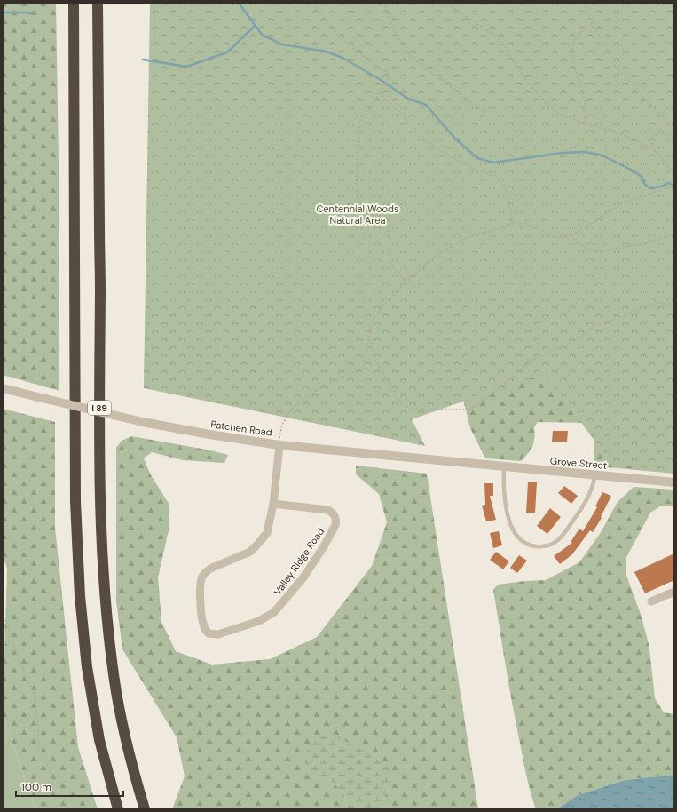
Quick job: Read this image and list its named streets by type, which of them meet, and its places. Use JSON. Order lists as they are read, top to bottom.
{
  "streets": {
    "highway": ["I 89"],
    "street": ["Patchen Road", "Grove Street", "Valley Ridge Road"]
  },
  "crossings": [
    ["Patchen Road", "Grove Street"],
    ["Patchen Road", "Valley Ridge Road"]
  ],
  "parks": ["Centennial Woods Natural Area"],
  "scale_bar": "100 m"
}
